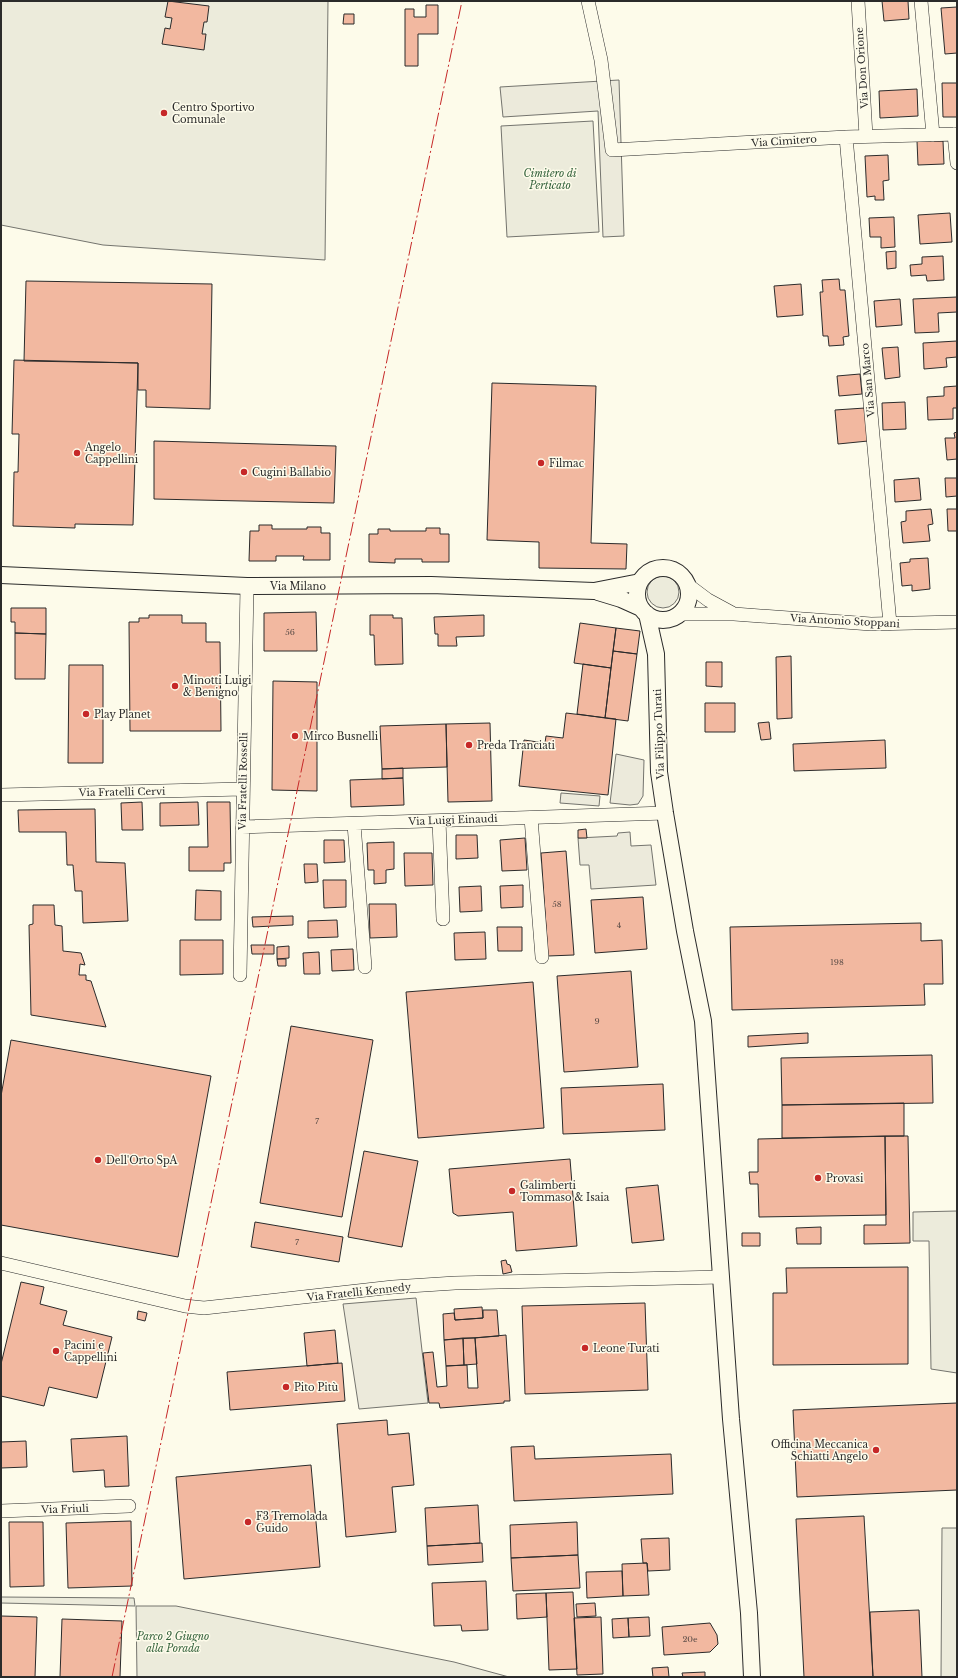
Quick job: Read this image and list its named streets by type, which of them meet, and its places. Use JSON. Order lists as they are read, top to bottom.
{
  "streets": {
    "street": [
      "Via Don Orione",
      "Via Cimitero",
      "Via San Marco",
      "Via Milano",
      "Via Antonio Stoppani",
      "Via Filippo Turati",
      "Via Fratelli Rosselli",
      "Via Fratelli Cervi",
      "Via Luigi Einaudi",
      "Via Fratelli Kennedy",
      "Via Friuli"
    ]
  },
  "crossings": [
    ["Via Don Orione", "Via Cimitero"],
    ["Via Cimitero", "Via San Marco"],
    ["Via San Marco", "Via Antonio Stoppani"],
    ["Via Milano", "Via Antonio Stoppani"],
    ["Via Milano", "Via Filippo Turati"],
    ["Via Milano", "Via Fratelli Rosselli"],
    ["Via Antonio Stoppani", "Via Filippo Turati"],
    ["Via Filippo Turati", "Via Luigi Einaudi"],
    ["Via Filippo Turati", "Via Fratelli Kennedy"],
    ["Via Fratelli Rosselli", "Via Fratelli Cervi"],
    ["Via Fratelli Rosselli", "Via Luigi Einaudi"]
  ],
  "parks": ["Cimitero di Perticato", "Parco 2 Giugno alla Porada"],
  "places": [
    "Centro Sportivo Comunale",
    "Angelo Cappellini",
    "Filmac",
    "Cugini Ballabio",
    "Minotti Luigi & Benigno",
    "Play Planet",
    "Mirco Busnelli",
    "Preda Tranciati",
    "Dell'Orto SpA",
    "Provasi",
    "Galimberti Tommaso & Isaia",
    "Leone Turati",
    "Pacini e Cappellini",
    "Pito Pitù",
    "Officina Meccanica Schiatti Angelo",
    "F3 Tremolada Guido"
  ],
  "house_numbers": [
    "56",
    "58",
    "4",
    "198",
    "9",
    "7",
    "7",
    "20e"
  ]
}
